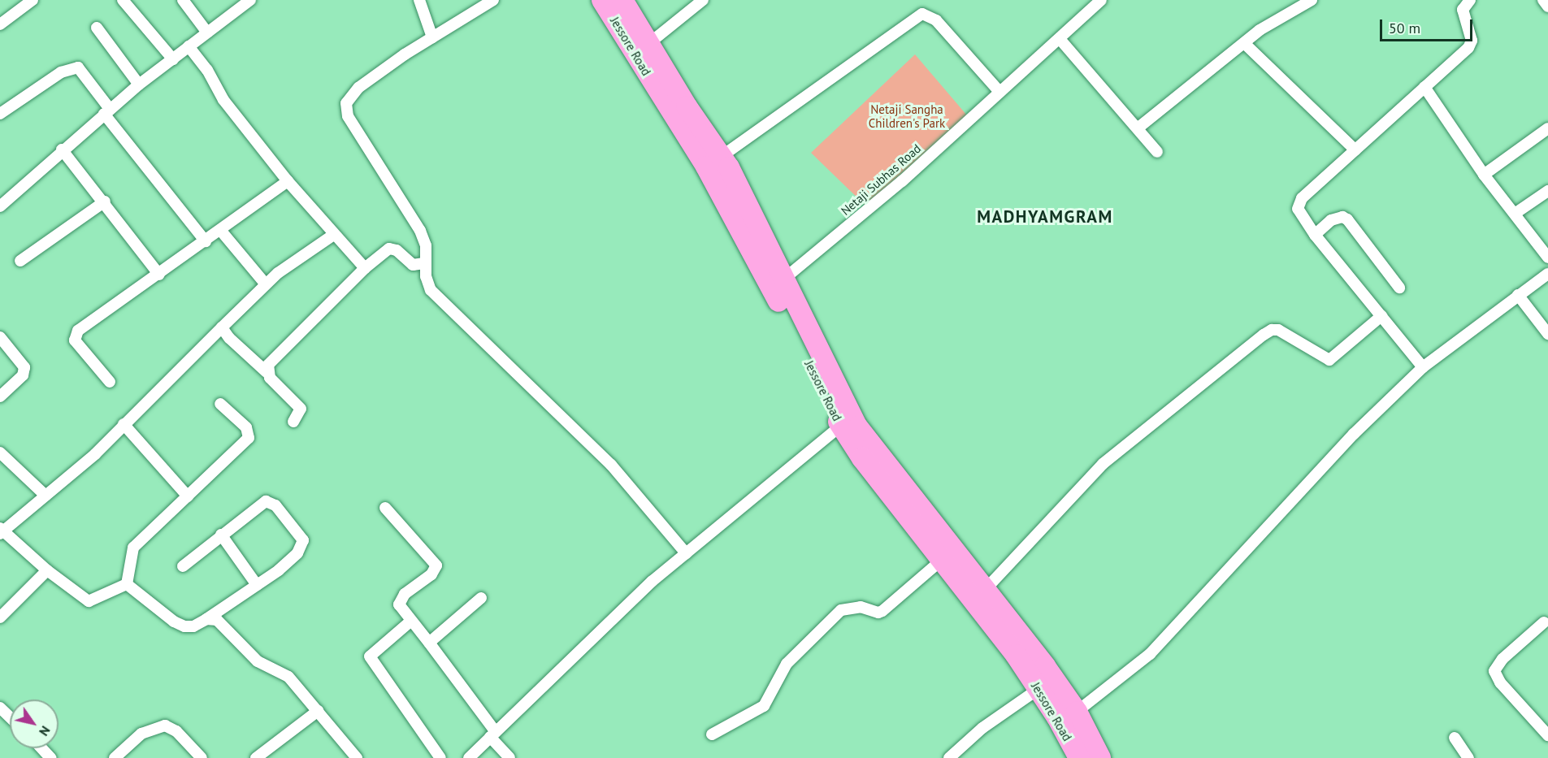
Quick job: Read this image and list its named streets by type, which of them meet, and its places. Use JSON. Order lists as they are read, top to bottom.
{
  "streets": {
    "highway": ["Jessore Road"],
    "street": ["Netaji Subhas Road"]
  },
  "districts": ["MADHYAMGRAM"],
  "parks": ["Netaji Sangha Children's Park"],
  "scale_bar": "50 m",
  "north": "bottom right"
}
